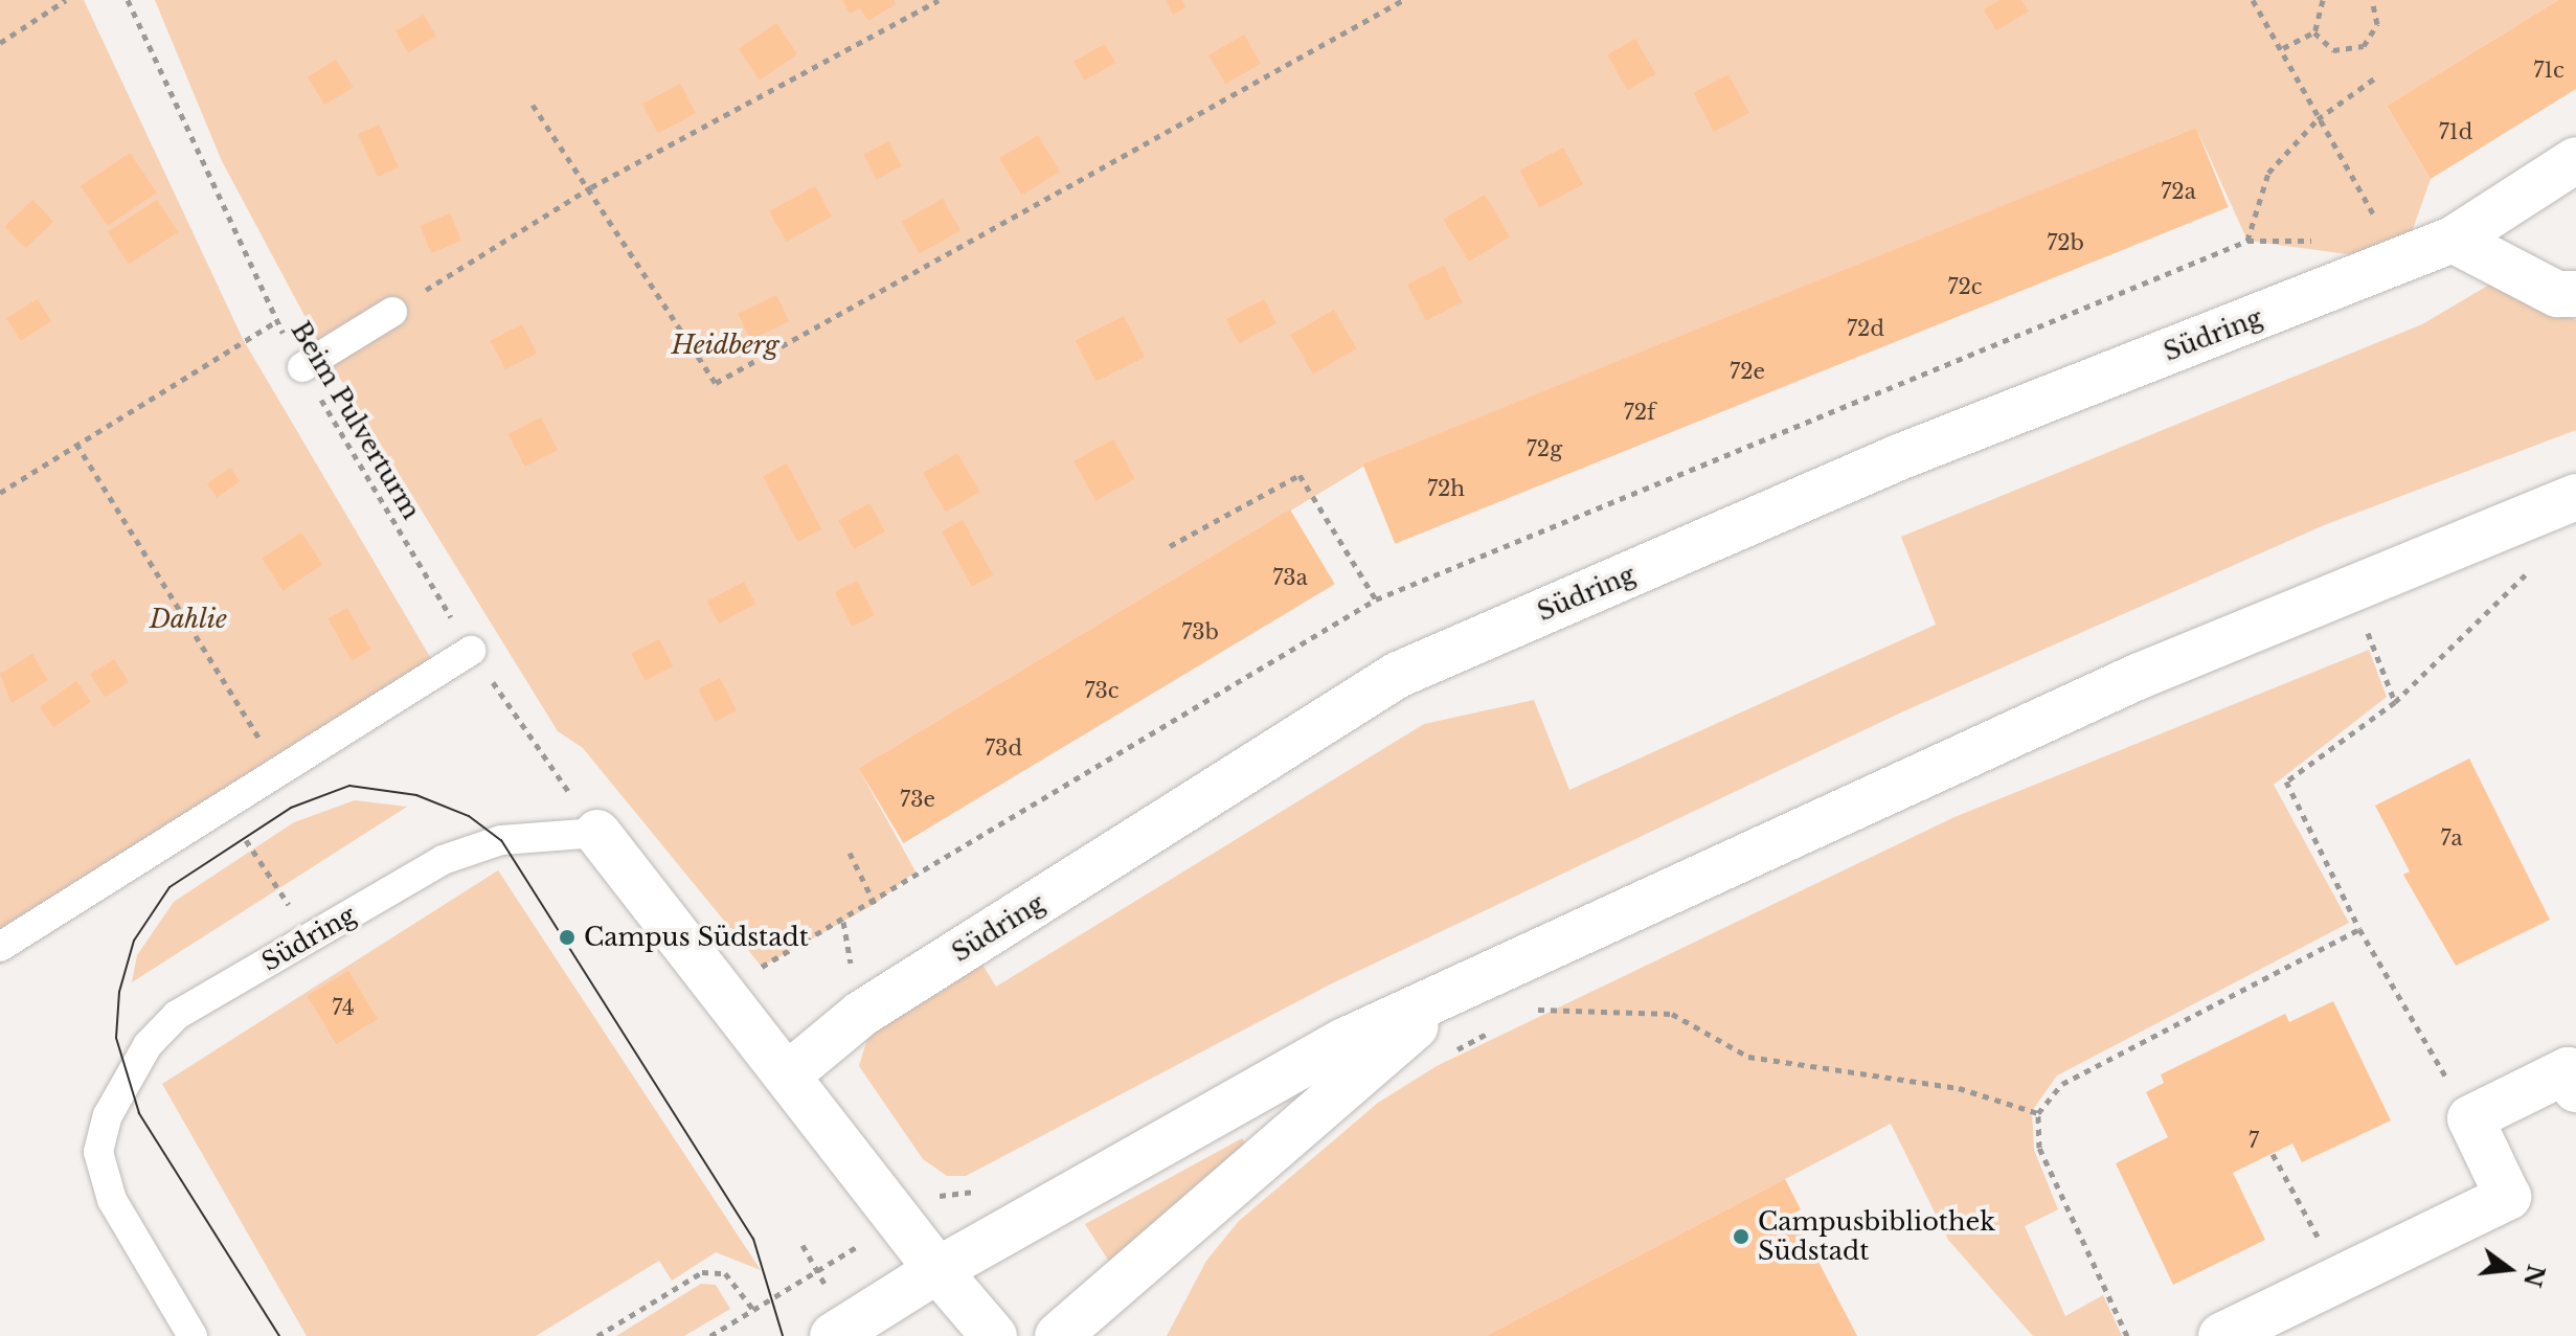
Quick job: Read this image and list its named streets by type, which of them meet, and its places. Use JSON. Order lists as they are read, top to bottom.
{
  "streets": {
    "street": ["Südring"],
    "path": ["Beim Pulverturm"]
  },
  "crossings": [
    ["Südring", "Beim Pulverturm"]
  ],
  "parks": ["Heidberg", "Dahlie"],
  "places": ["Campus Südstadt", "Campusbibliothek Südstadt"],
  "house_numbers": [
    "71c",
    "71d",
    "72a",
    "72b",
    "72c",
    "72d",
    "72e",
    "72f",
    "72g",
    "72h",
    "73a",
    "73b",
    "73c",
    "73d",
    "73e",
    "7a",
    "74",
    "7"
  ],
  "north": "right"
}
